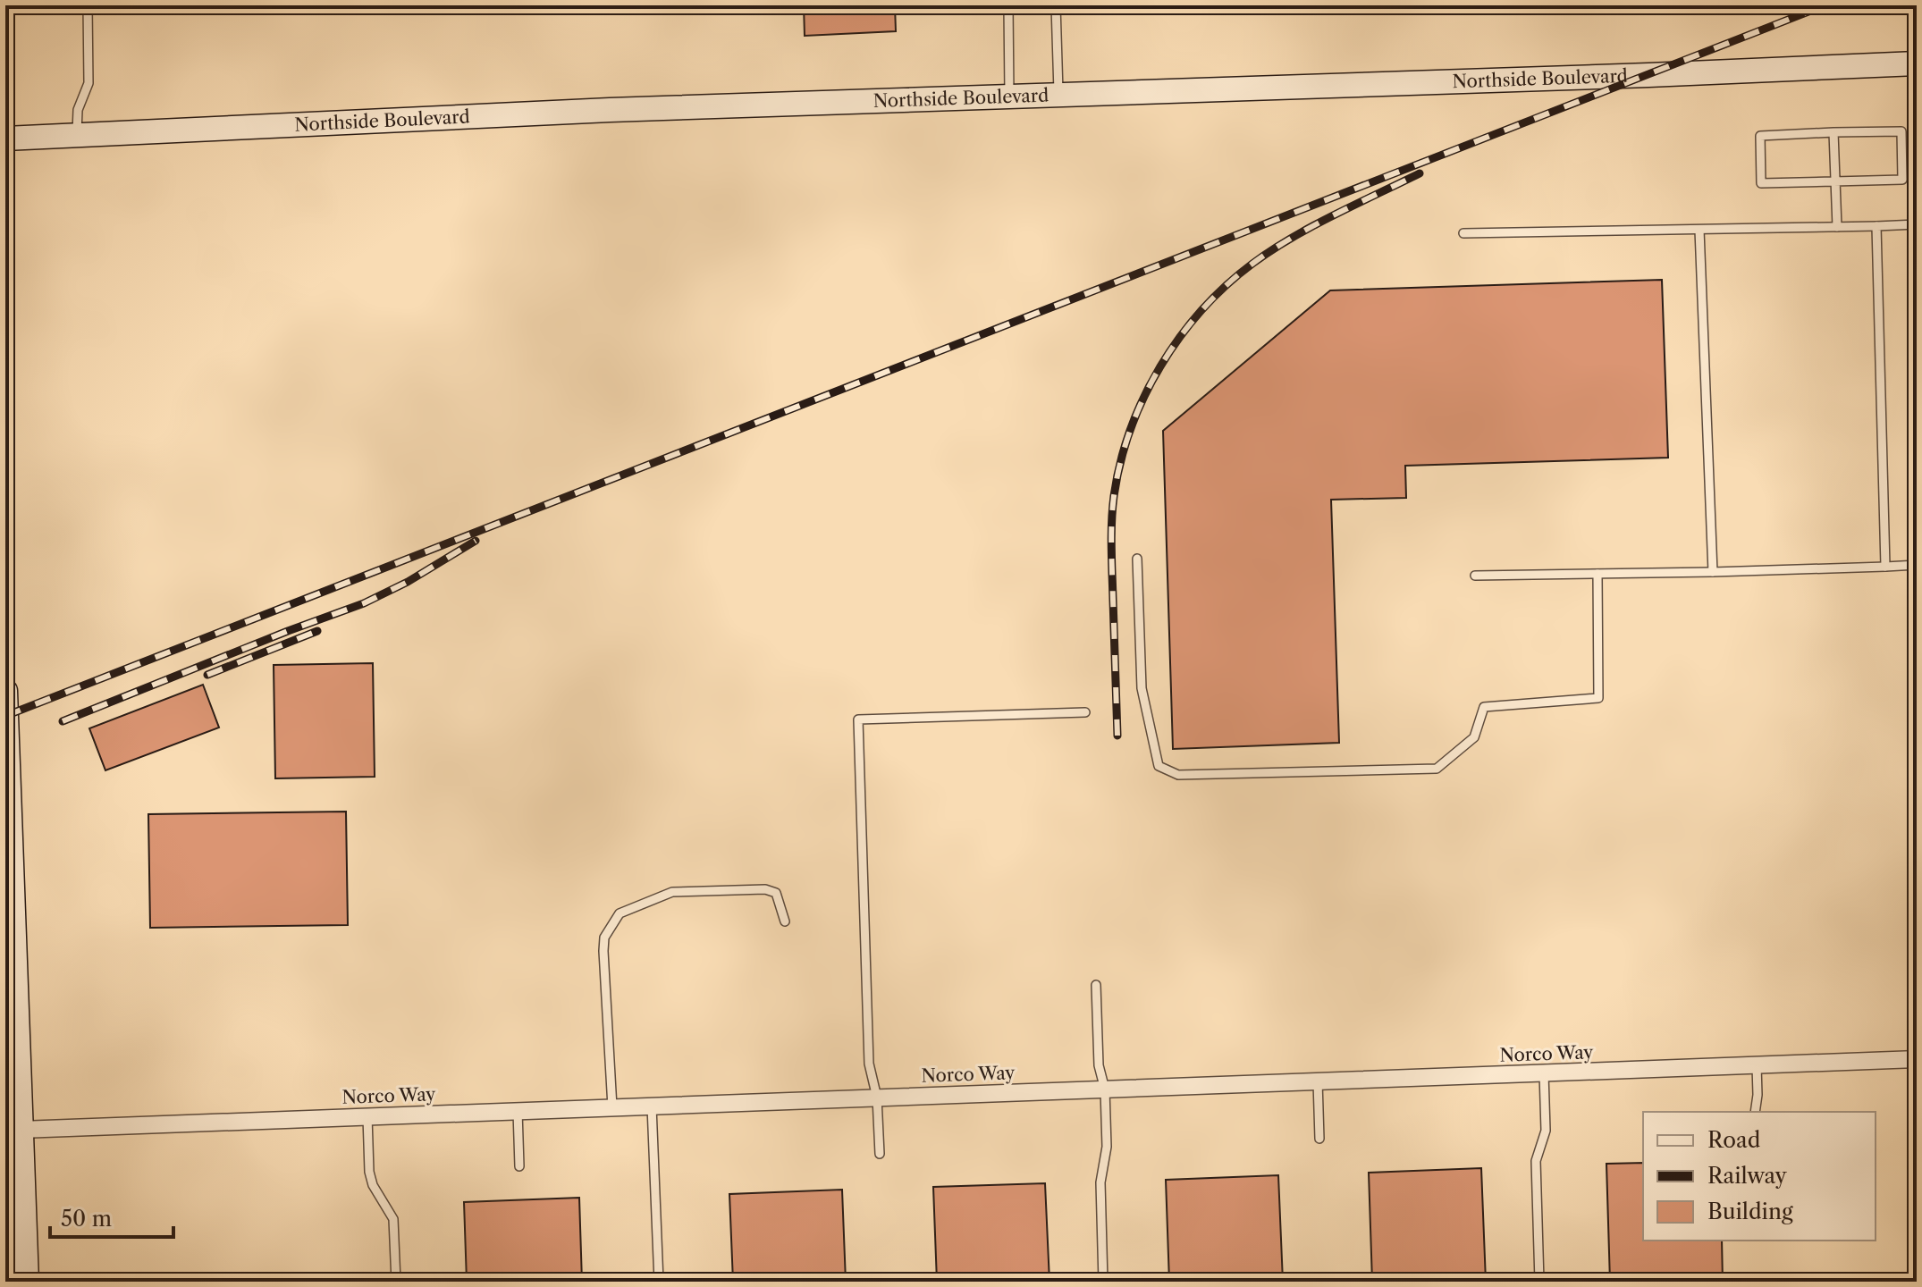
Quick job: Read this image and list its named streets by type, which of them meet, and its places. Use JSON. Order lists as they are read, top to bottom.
{
  "streets": {
    "main road": ["Northside Boulevard"],
    "street": ["Norco Way"]
  },
  "legend": ["Road", "Railway", "Building"],
  "scale_bar": "50 m"
}
